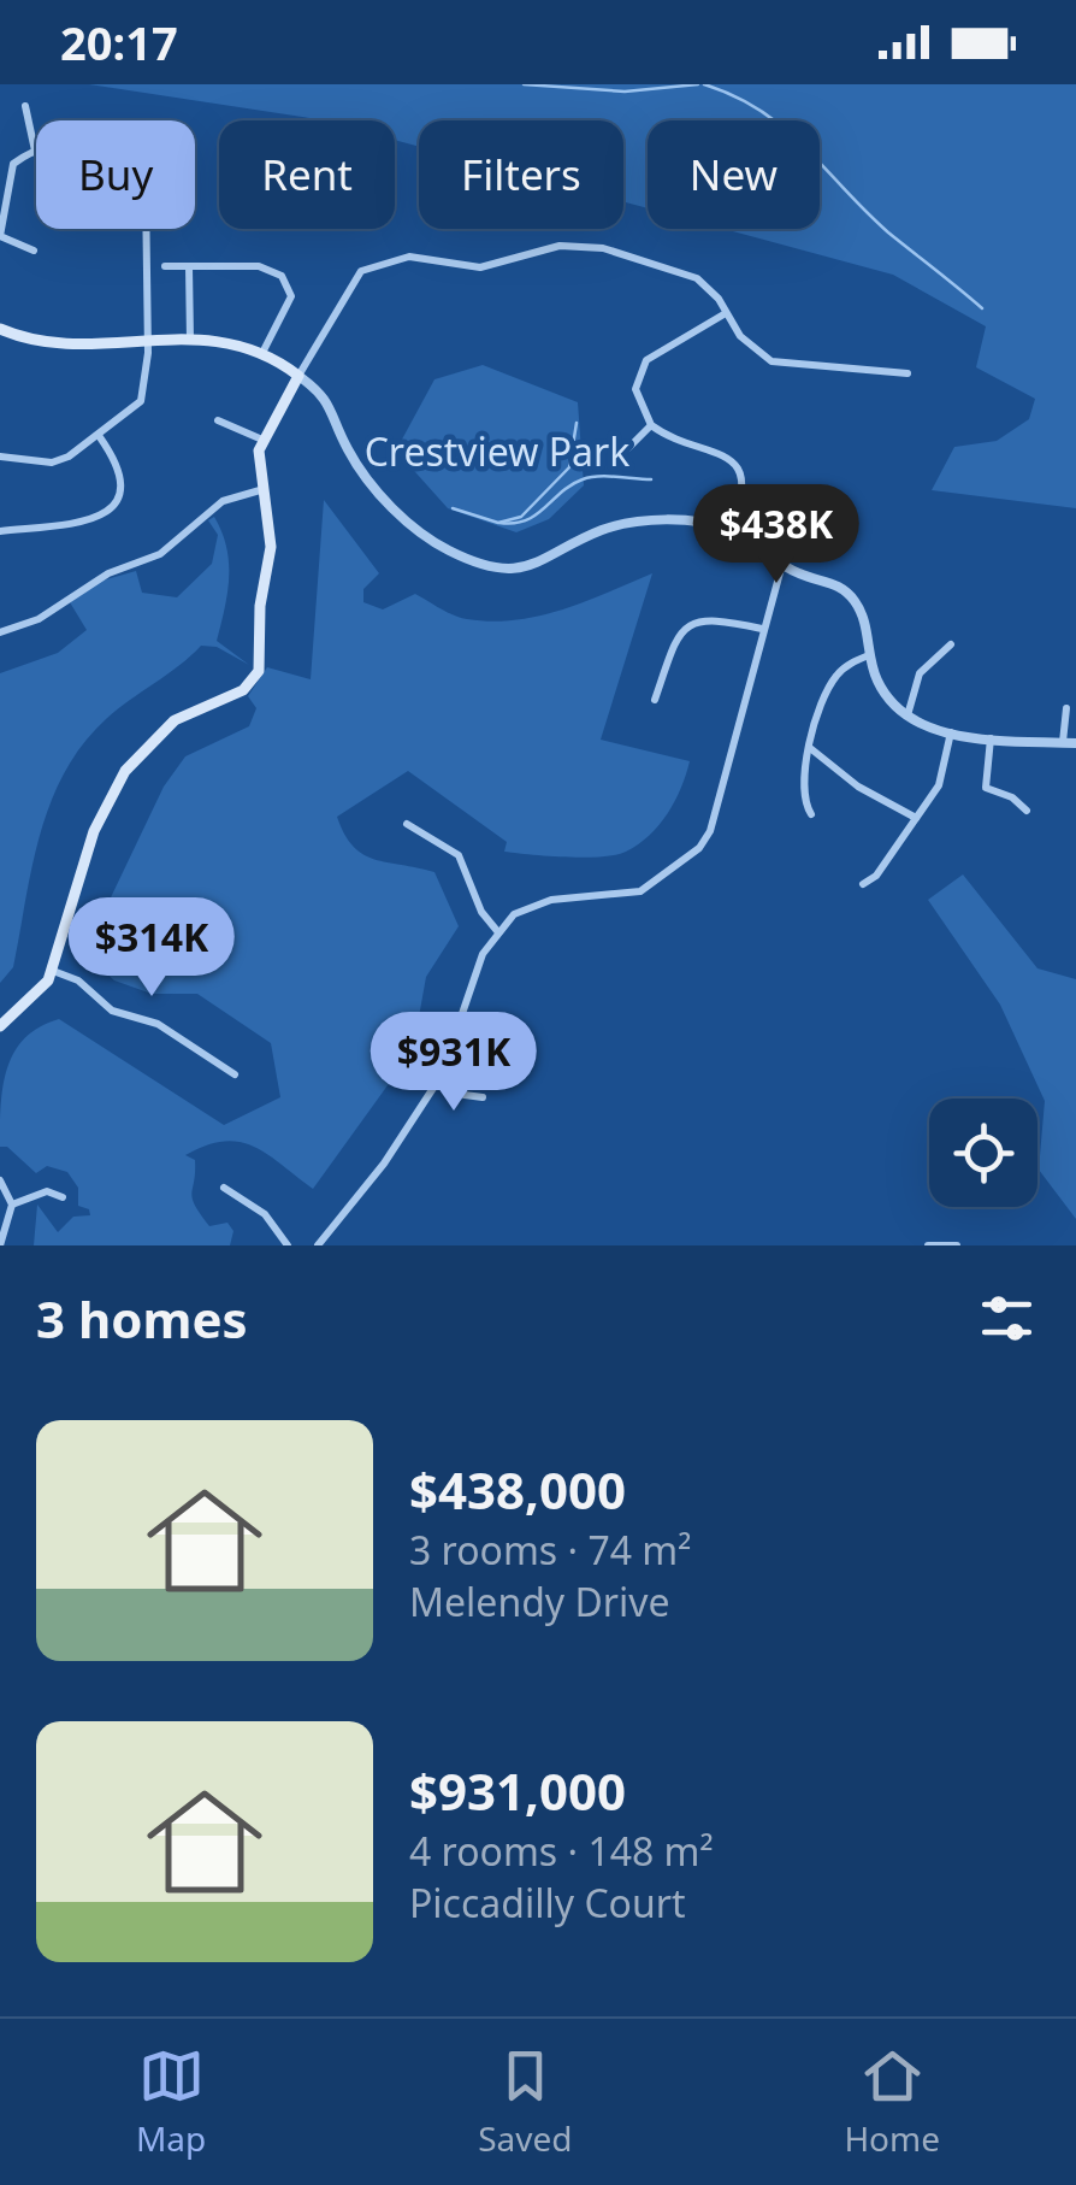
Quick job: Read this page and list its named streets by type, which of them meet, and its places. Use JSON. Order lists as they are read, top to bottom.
{
  "parks": ["Crestview Park"],
  "page": {
    "status": "20:17",
    "chip": [
      "Buy",
      "Rent",
      "Filters",
      "New"
    ],
    "price": ["$438K", "$314K", "$931K"],
    "heading": "3 homes",
    "list": [
      {
        "name": "$438,000",
        "note": "3 rooms · 74 m² · Melendy Drive"
      },
      {
        "name": "$931,000",
        "note": "4 rooms · 148 m² · Piccadilly Court"
      }
    ],
    "tabs": ["Map", "Saved", "Home"]
  }
}
